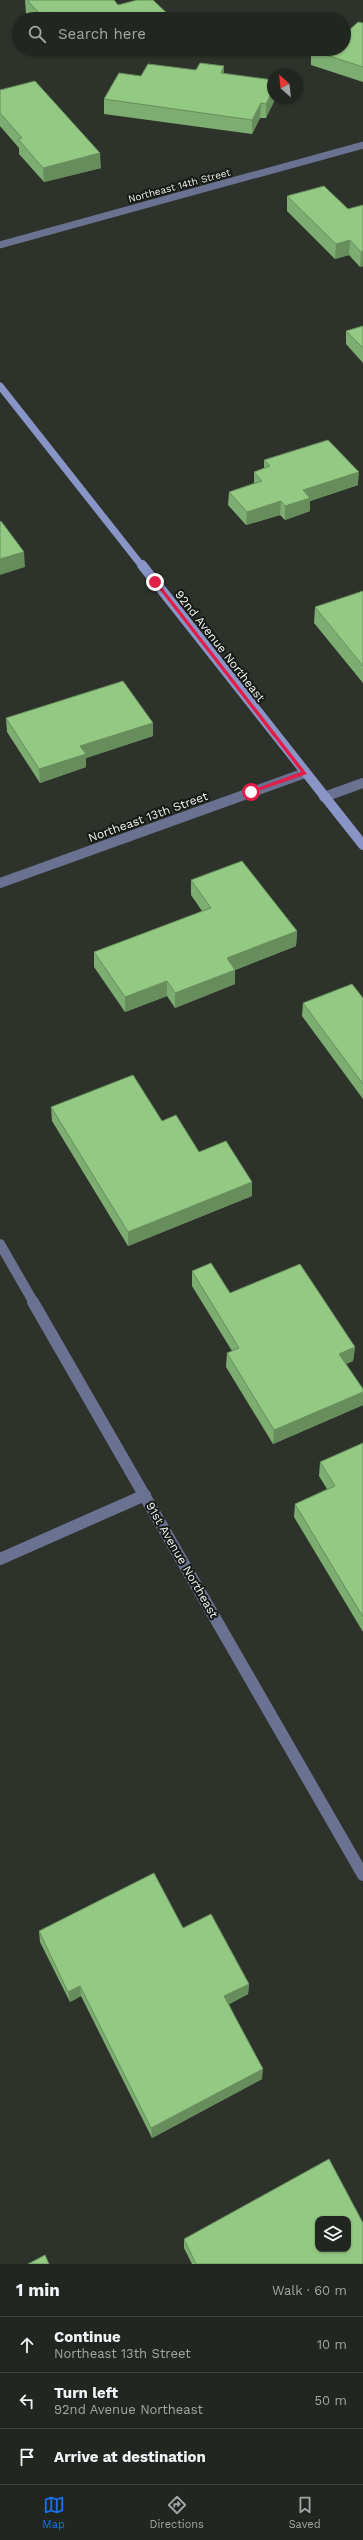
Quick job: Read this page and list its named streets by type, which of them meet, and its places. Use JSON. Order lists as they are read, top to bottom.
{
  "streets": {
    "main road": ["92nd Avenue Northeast"],
    "street": ["Northeast 14th Street", "Northeast 13th Street", "91st Avenue Northeast"]
  },
  "crossings": [
    ["92nd Avenue Northeast", "Northeast 13th Street"]
  ],
  "north": "top left",
  "page": {
    "search": "Search here",
    "heading": ["1 min", "Walk · 60 m"],
    "list": [
      ["Continue", "Northeast 13th Street", "10 m"],
      ["Turn left", "92nd Avenue Northeast", "50 m"],
      "Arrive at destination"
    ],
    "nav": ["Map", "Directions", "Saved"]
  }
}
